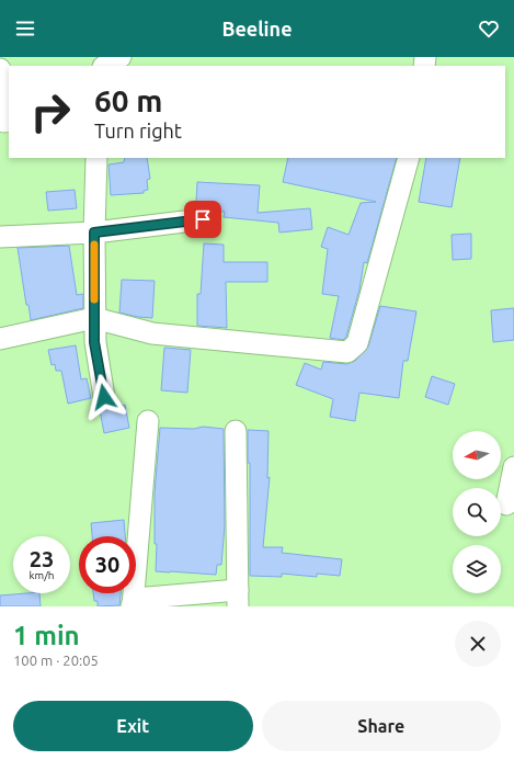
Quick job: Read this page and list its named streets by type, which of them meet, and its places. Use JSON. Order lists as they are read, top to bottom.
{
  "north": "left",
  "page": {
    "header": "Beeline",
    "turn": ["60 m", "Turn right"],
    "speed": "23 km/h",
    "limit": "30",
    "heading": ["1 min", "100 m · 20:05"],
    "buttons": ["Exit", "Share"]
  }
}
